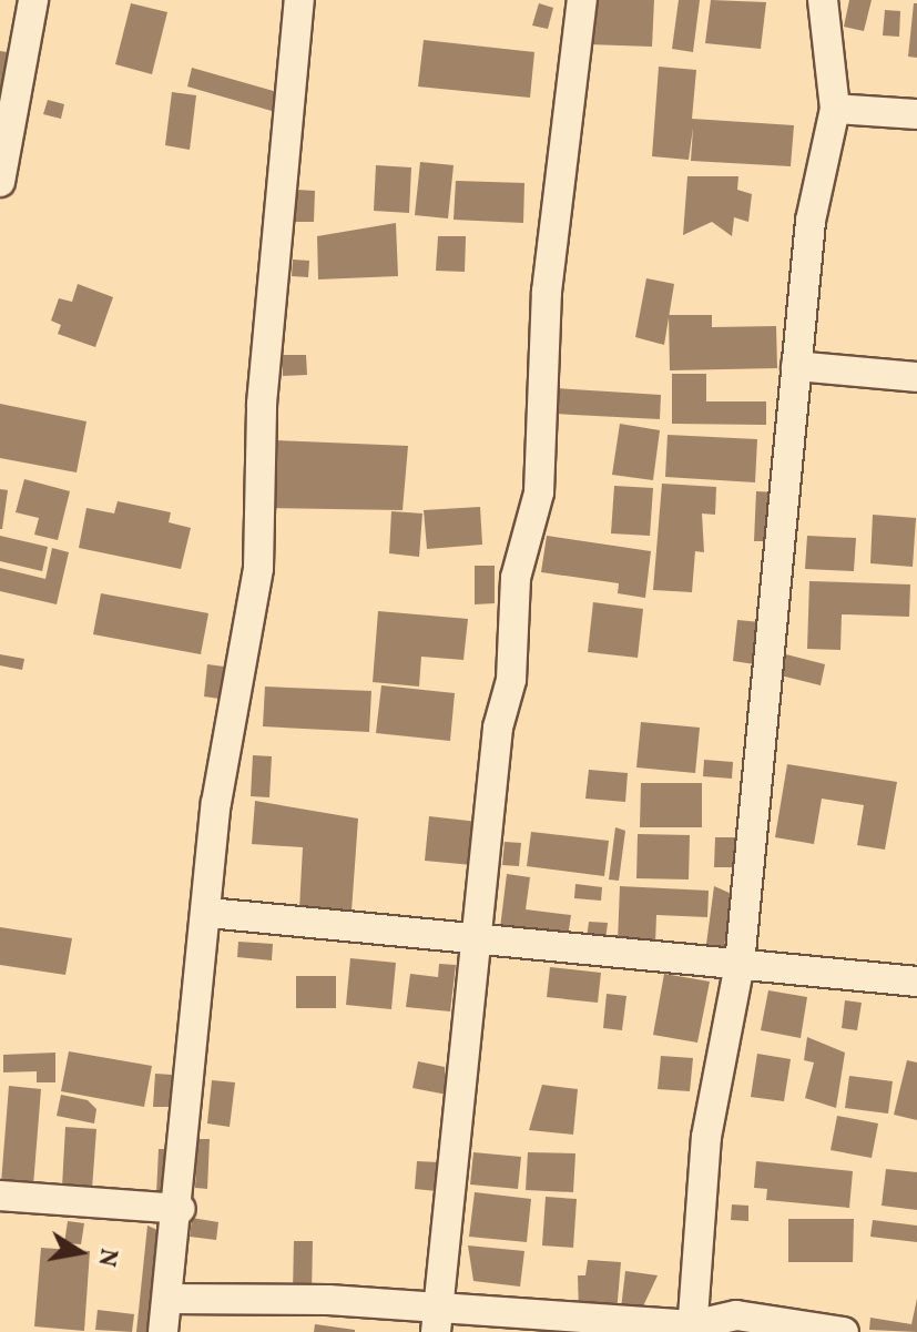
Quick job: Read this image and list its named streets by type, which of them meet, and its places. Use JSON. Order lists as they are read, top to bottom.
{
  "north": "right"
}
